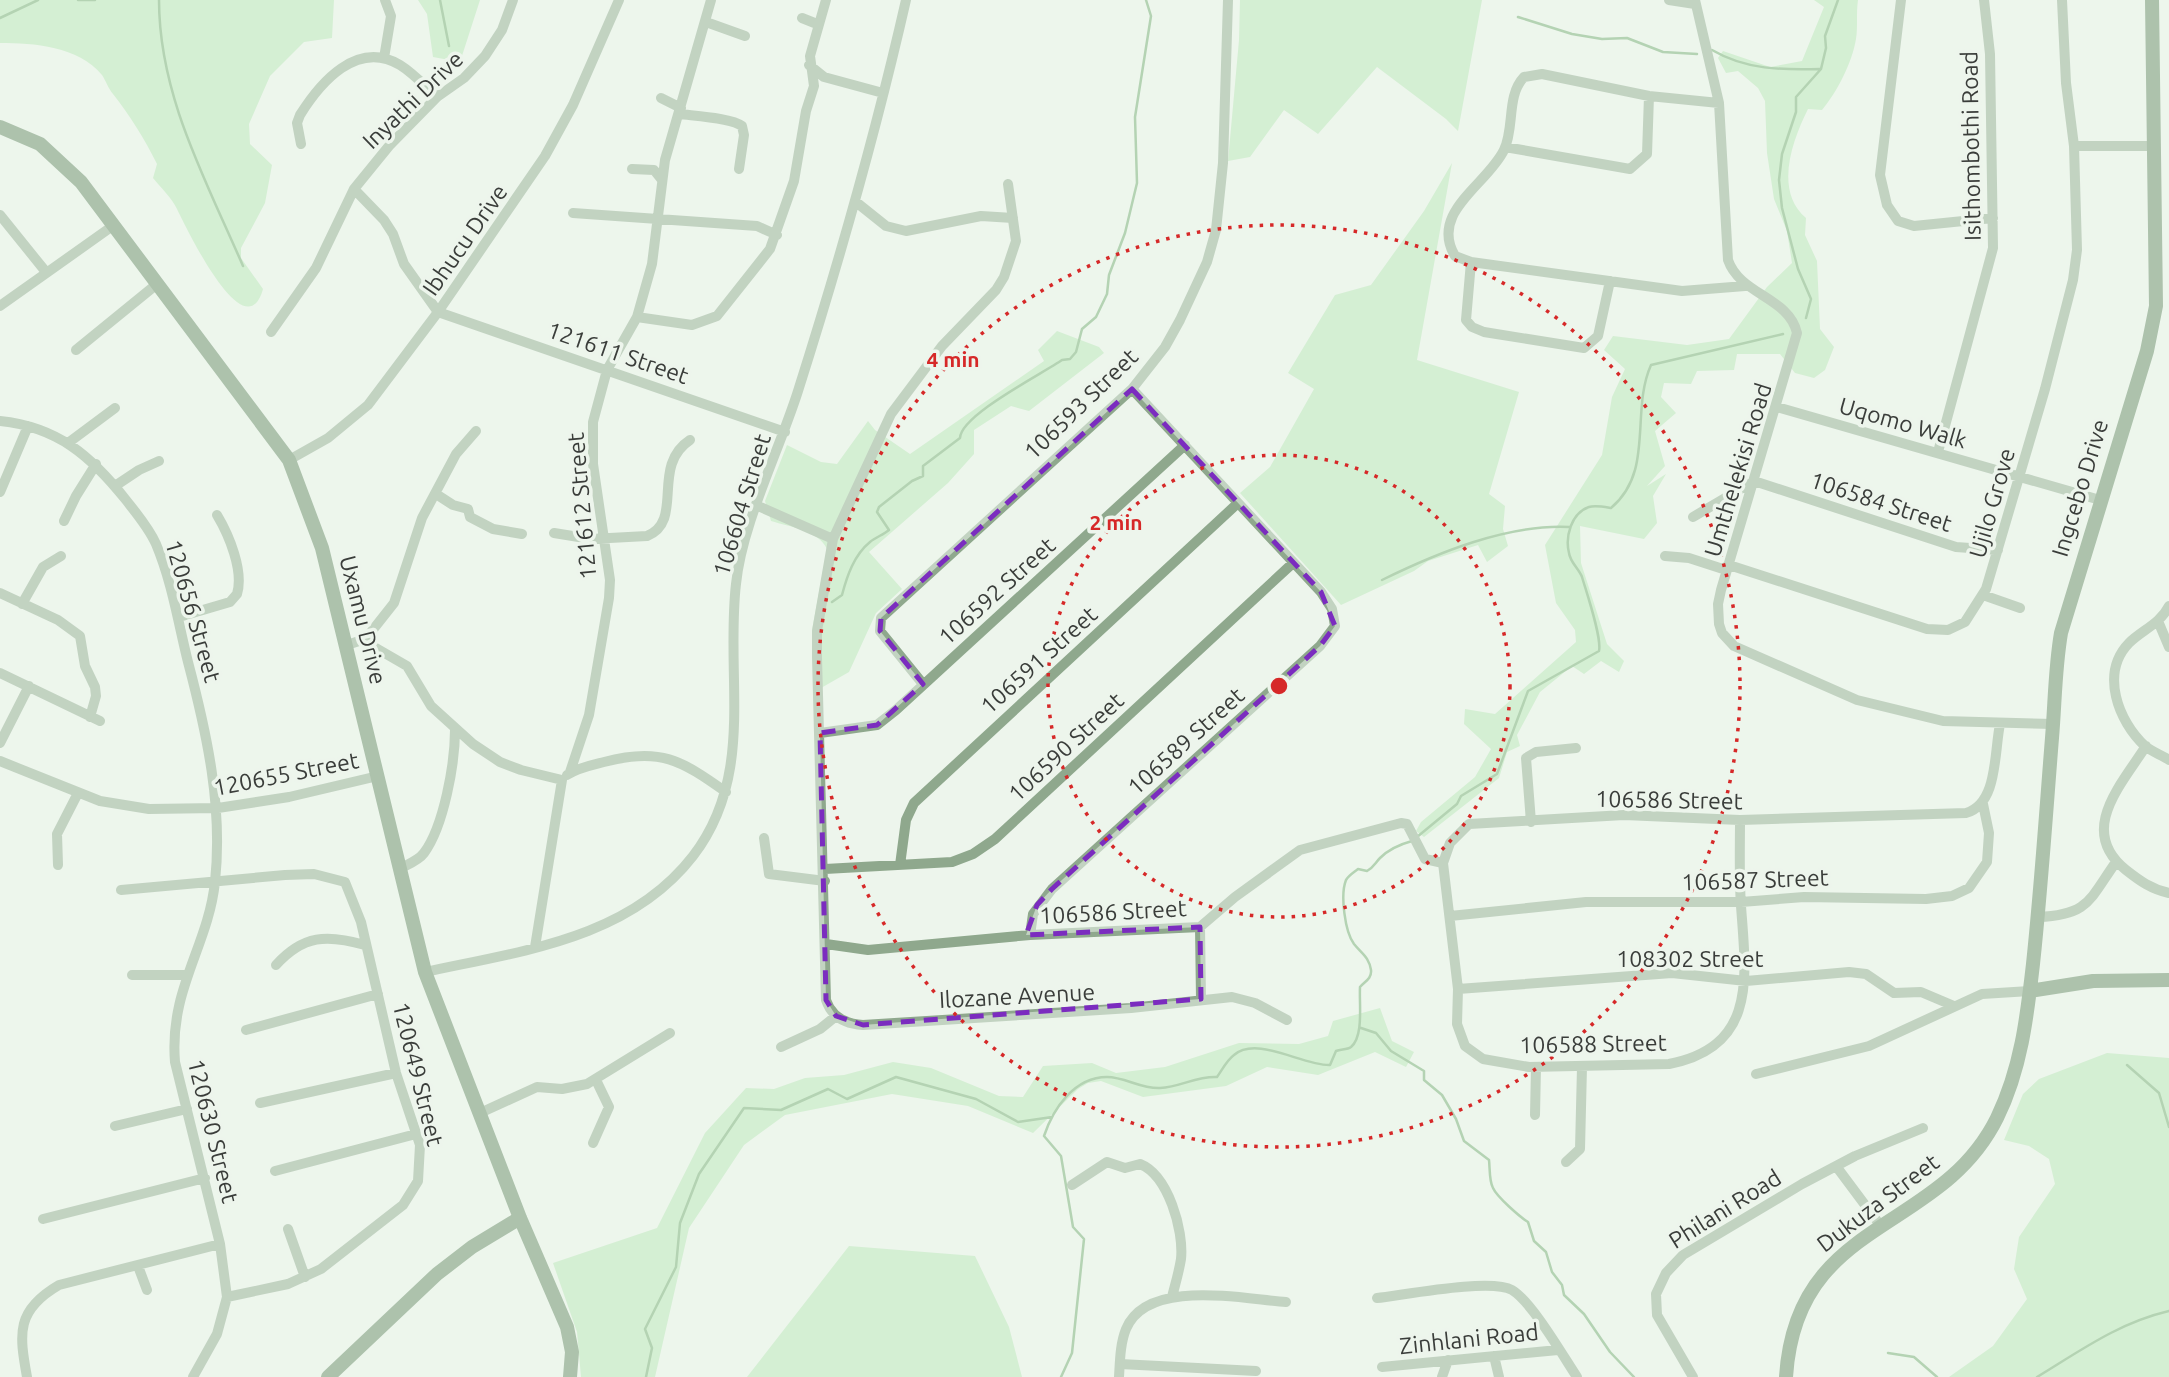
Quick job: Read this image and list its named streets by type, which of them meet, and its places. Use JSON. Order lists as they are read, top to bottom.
{
  "streets": {
    "main road": ["Ingcebo Drive", "Uxamu Drive", "Dukuza Street"],
    "street": [
      "Inyathi Drive",
      "Isithombothi Road",
      "Ibhucu Drive",
      "121611 Street",
      "106593 Street",
      "Uqomo Walk",
      "Umthelekisi Road",
      "106584 Street",
      "Ujilo Grove",
      "106604 Street",
      "121612 Street",
      "106592 Street",
      "120656 Street",
      "106591 Street",
      "106589 Street",
      "106590 Street",
      "120655 Street",
      "106586 Street",
      "106587 Street",
      "108302 Street",
      "Ilozane Avenue",
      "106588 Street",
      "120649 Street",
      "120630 Street",
      "Philani Road",
      "Zinhlani Road"
    ]
  },
  "crossings": [
    ["Isithombothi Road", "Uqomo Walk"],
    ["Ibhucu Drive", "121611 Street"],
    ["Ibhucu Drive", "Uxamu Drive"],
    ["121611 Street", "106604 Street"],
    ["121611 Street", "121612 Street"],
    ["106593 Street", "106592 Street"],
    ["106593 Street", "106589 Street"],
    ["Uqomo Walk", "Umthelekisi Road"],
    ["Uqomo Walk", "Ingcebo Drive"],
    ["Uqomo Walk", "Ujilo Grove"],
    ["Umthelekisi Road", "Ingcebo Drive"],
    ["Umthelekisi Road", "106584 Street"],
    ["Umthelekisi Road", "Ujilo Grove"],
    ["Ingcebo Drive", "Dukuza Street"],
    ["106584 Street", "Ujilo Grove"],
    ["106604 Street", "Uxamu Drive"],
    ["106592 Street", "106589 Street"],
    ["120656 Street", "120655 Street"],
    ["120656 Street", "120630 Street"],
    ["Uxamu Drive", "120655 Street"],
    ["106591 Street", "106589 Street"],
    ["106591 Street", "106590 Street"],
    ["106589 Street", "106590 Street"],
    ["106589 Street", "106586 Street"],
    ["120655 Street", "120630 Street"],
    ["106586 Street", "106587 Street"],
    ["106586 Street", "106588 Street"],
    ["106587 Street", "106588 Street"],
    ["108302 Street", "106588 Street"],
    ["120649 Street", "120630 Street"]
  ],
  "rings": ["4 min", "2 min"]
}
